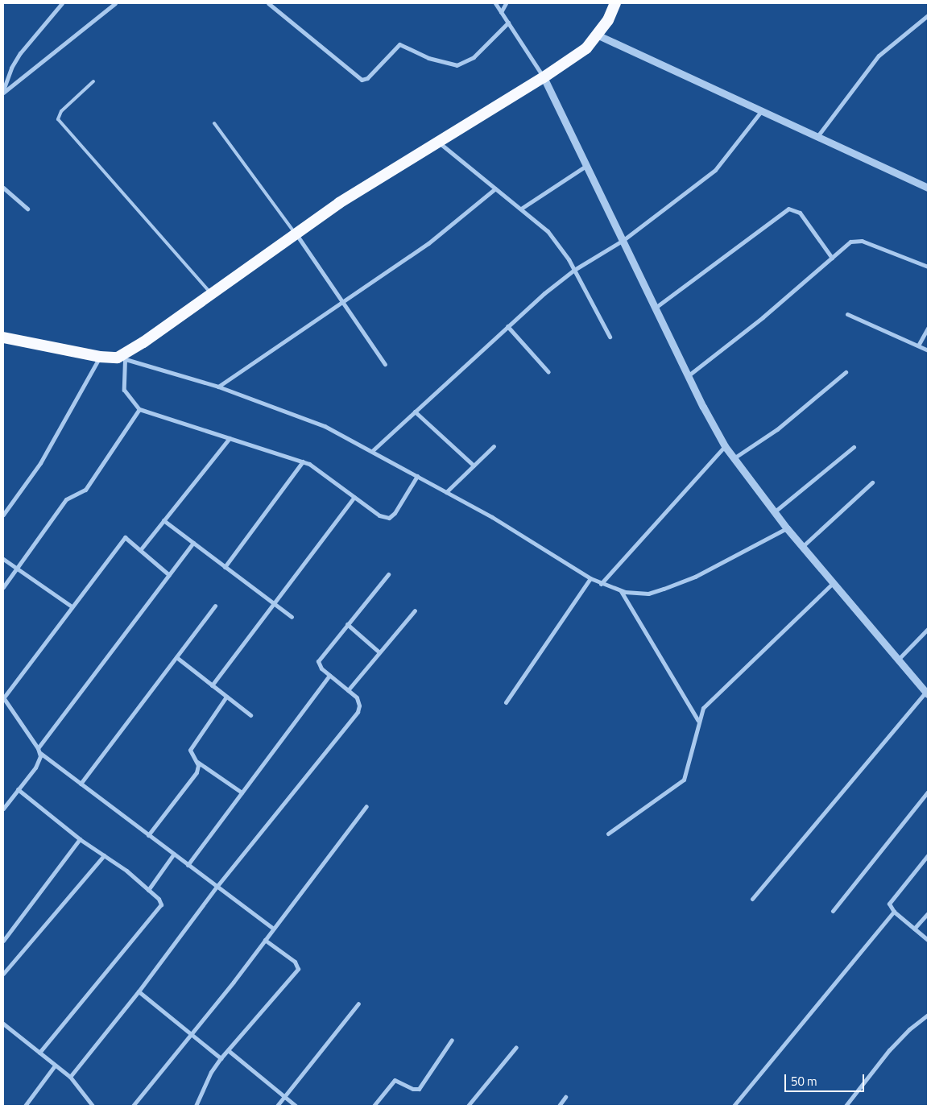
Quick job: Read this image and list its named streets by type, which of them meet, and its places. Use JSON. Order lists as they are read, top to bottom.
{
  "scale_bar": "50 m"
}
